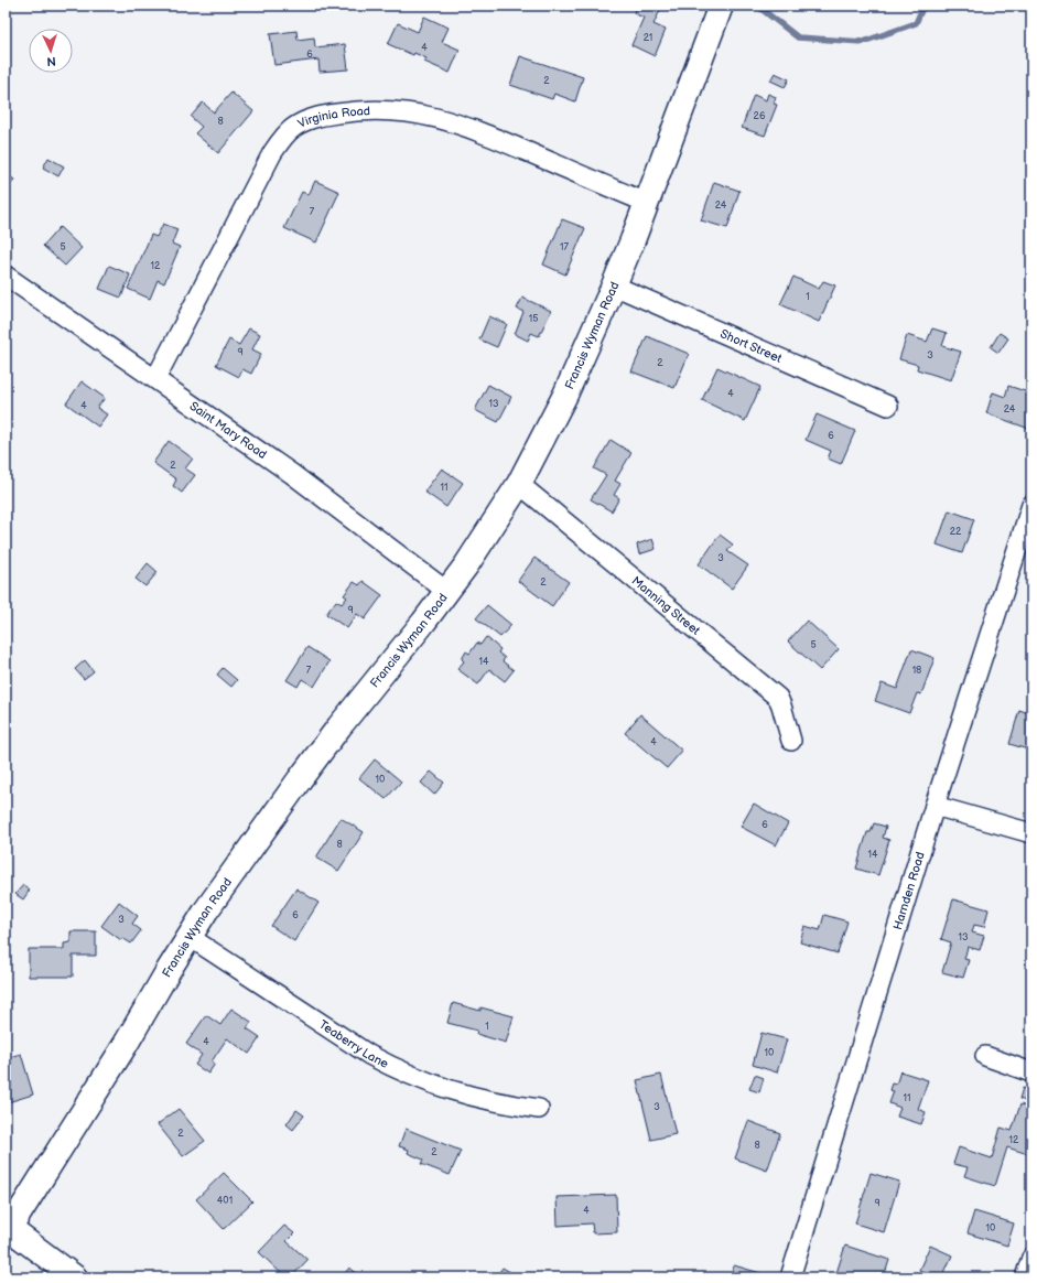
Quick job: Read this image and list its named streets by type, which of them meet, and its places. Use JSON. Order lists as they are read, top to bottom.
{
  "streets": {
    "main road": ["Francis Wyman Road"],
    "street": [
      "Virginia Road",
      "Short Street",
      "Saint Mary Road",
      "Manning Street",
      "Harnden Road",
      "Teaberry Lane"
    ]
  },
  "crossings": [
    ["Virginia Road", "Francis Wyman Road"],
    ["Virginia Road", "Saint Mary Road"],
    ["Francis Wyman Road", "Short Street"],
    ["Francis Wyman Road", "Saint Mary Road"],
    ["Francis Wyman Road", "Manning Street"],
    ["Francis Wyman Road", "Teaberry Lane"]
  ],
  "house_numbers": [
    "21",
    "4",
    "6",
    "2",
    "26",
    "8",
    "24",
    "7",
    "5",
    "17",
    "12",
    "1",
    "15",
    "9",
    "3",
    "2",
    "4",
    "13",
    "4",
    "24",
    "6",
    "2",
    "11",
    "22",
    "3",
    "2",
    "9",
    "5",
    "14",
    "7",
    "18",
    "4",
    "10",
    "6",
    "8",
    "14",
    "6",
    "3",
    "13",
    "1",
    "4",
    "10",
    "11",
    "3",
    "2",
    "12",
    "8",
    "2",
    "401",
    "9",
    "4",
    "10"
  ],
  "north": "bottom"
}
